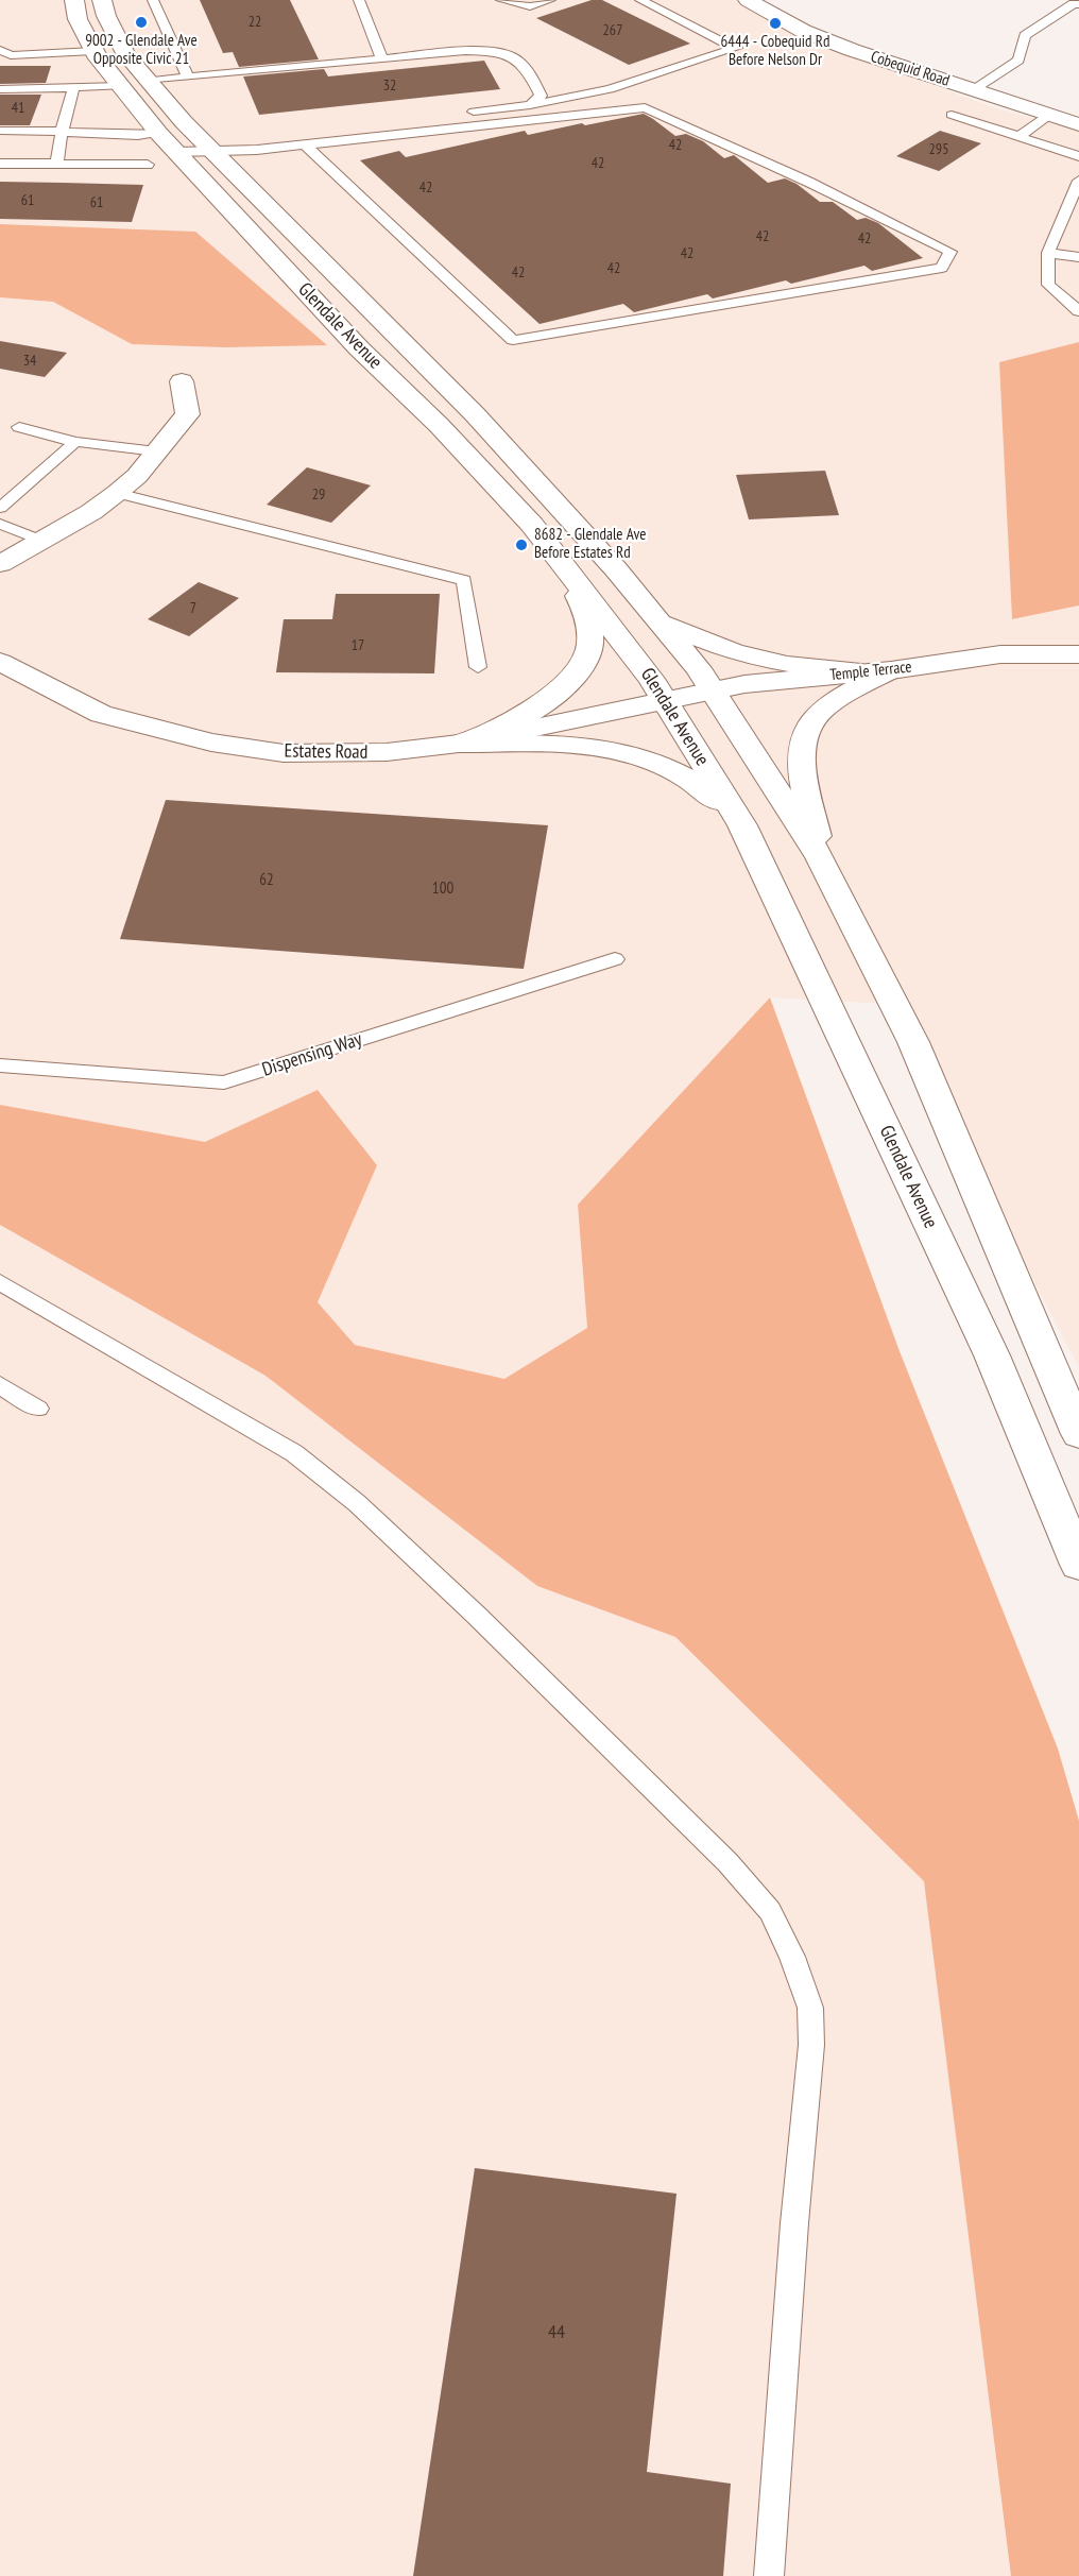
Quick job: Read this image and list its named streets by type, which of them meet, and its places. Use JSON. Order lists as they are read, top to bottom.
{
  "streets": {
    "main road": [
      "Cobequid Road",
      "Glendale Avenue",
      "Temple Terrace",
      "Estates Road"
    ],
    "lane": ["Dispensing Way"]
  },
  "crossings": [
    ["Glendale Avenue", "Temple Terrace"],
    ["Glendale Avenue", "Estates Road"],
    ["Temple Terrace", "Estates Road"]
  ],
  "places": ["9002 - Glendale Ave Opposite Civic 21", "6444 - Cobequid Rd Before Nelson Dr", "8682 - Glendale Ave Before Estates Rd"],
  "house_numbers": [
    "22",
    "267",
    "32",
    "41",
    "42",
    "295",
    "42",
    "42",
    "61",
    "61",
    "42",
    "42",
    "42",
    "42",
    "42",
    "34",
    "29",
    "7",
    "17",
    "62",
    "100",
    "44"
  ]
}
